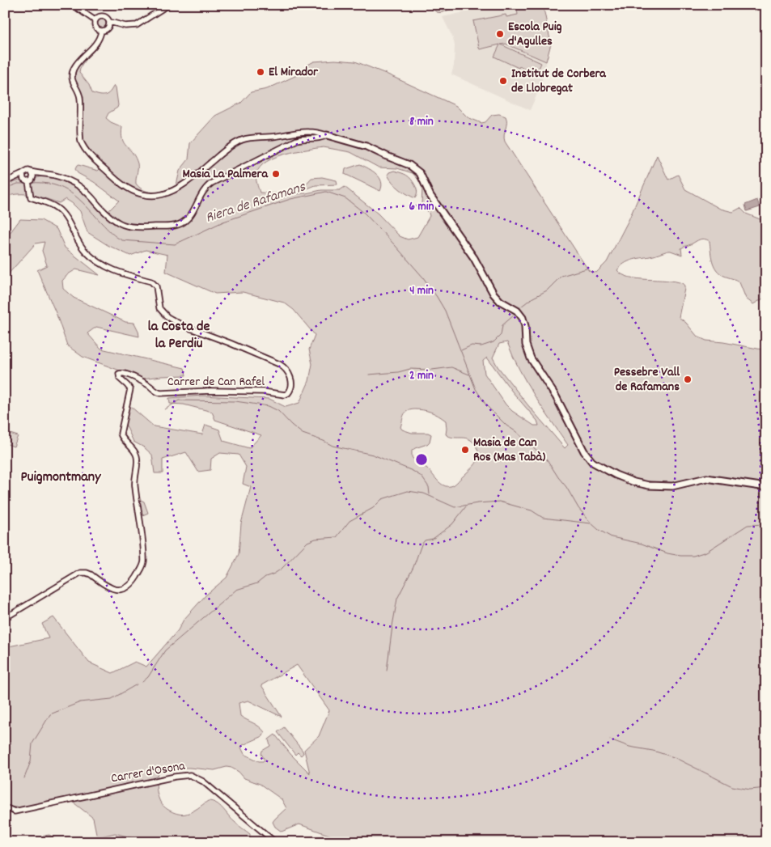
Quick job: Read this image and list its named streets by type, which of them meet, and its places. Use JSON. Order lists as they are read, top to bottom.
{
  "streets": {
    "street": ["Carrer de Can Rafel", "Carrer d'Osona"]
  },
  "districts": ["la Costa de la Perdiu", "Puigmontmany"],
  "water": ["Riera de Rafamans"],
  "places": [
    "Escola Puig d'Agulles",
    "El Mirador",
    "Institut de Corbera de Llobregat",
    "Masia La Palmera",
    "Pessebre Vall de Rafamans",
    "Masia de Can Ros (Mas Tabà)"
  ],
  "rings": [
    "8 min",
    "6 min",
    "4 min",
    "2 min"
  ]
}
